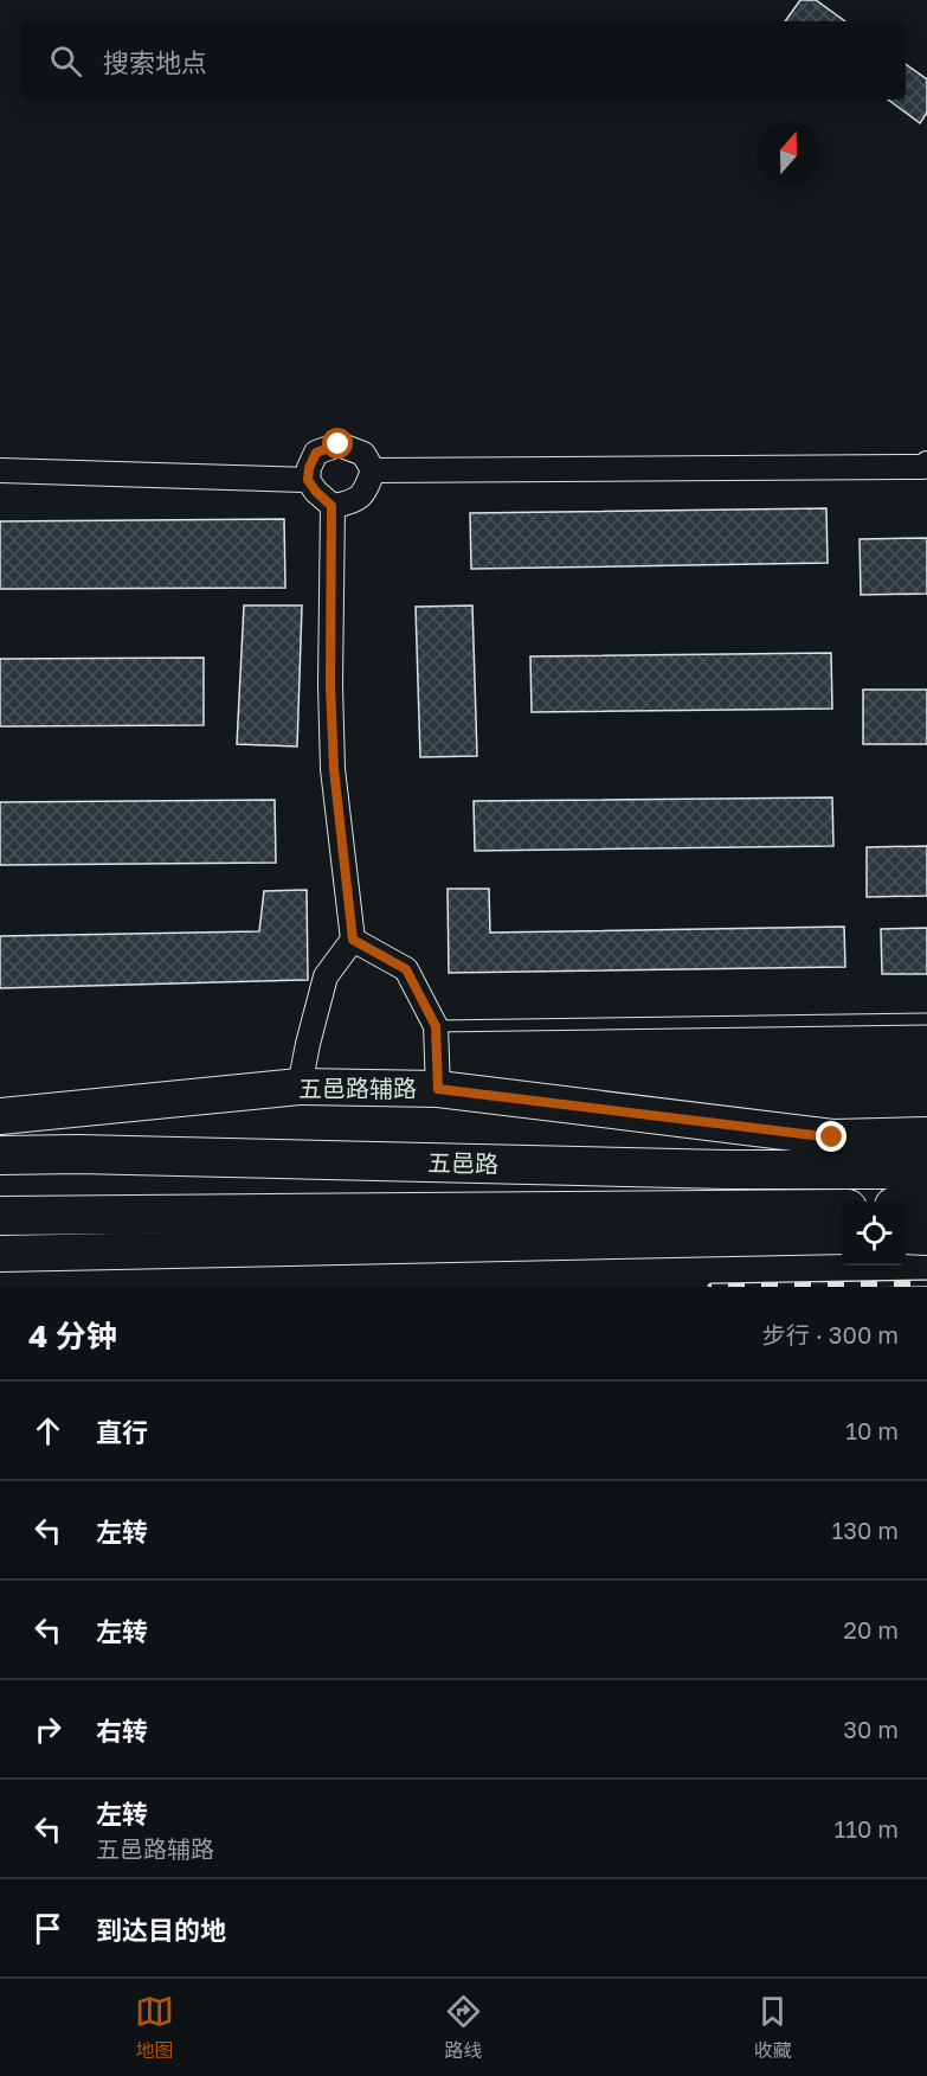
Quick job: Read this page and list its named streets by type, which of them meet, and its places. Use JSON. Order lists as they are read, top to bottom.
{
  "streets": {
    "highway": ["五邑路"],
    "main road": ["五邑路辅路"]
  },
  "north": "top",
  "page": {
    "search": "搜索地点",
    "heading": ["4 分钟", "步行 · 300 m"],
    "list": [
      ["直行", "10 m"],
      ["左转", "130 m"],
      ["左转", "20 m"],
      ["右转", "30 m"],
      ["左转", "五邑路辅路", "110 m"],
      "到达目的地"
    ],
    "nav": ["地图", "路线", "收藏"]
  }
}
